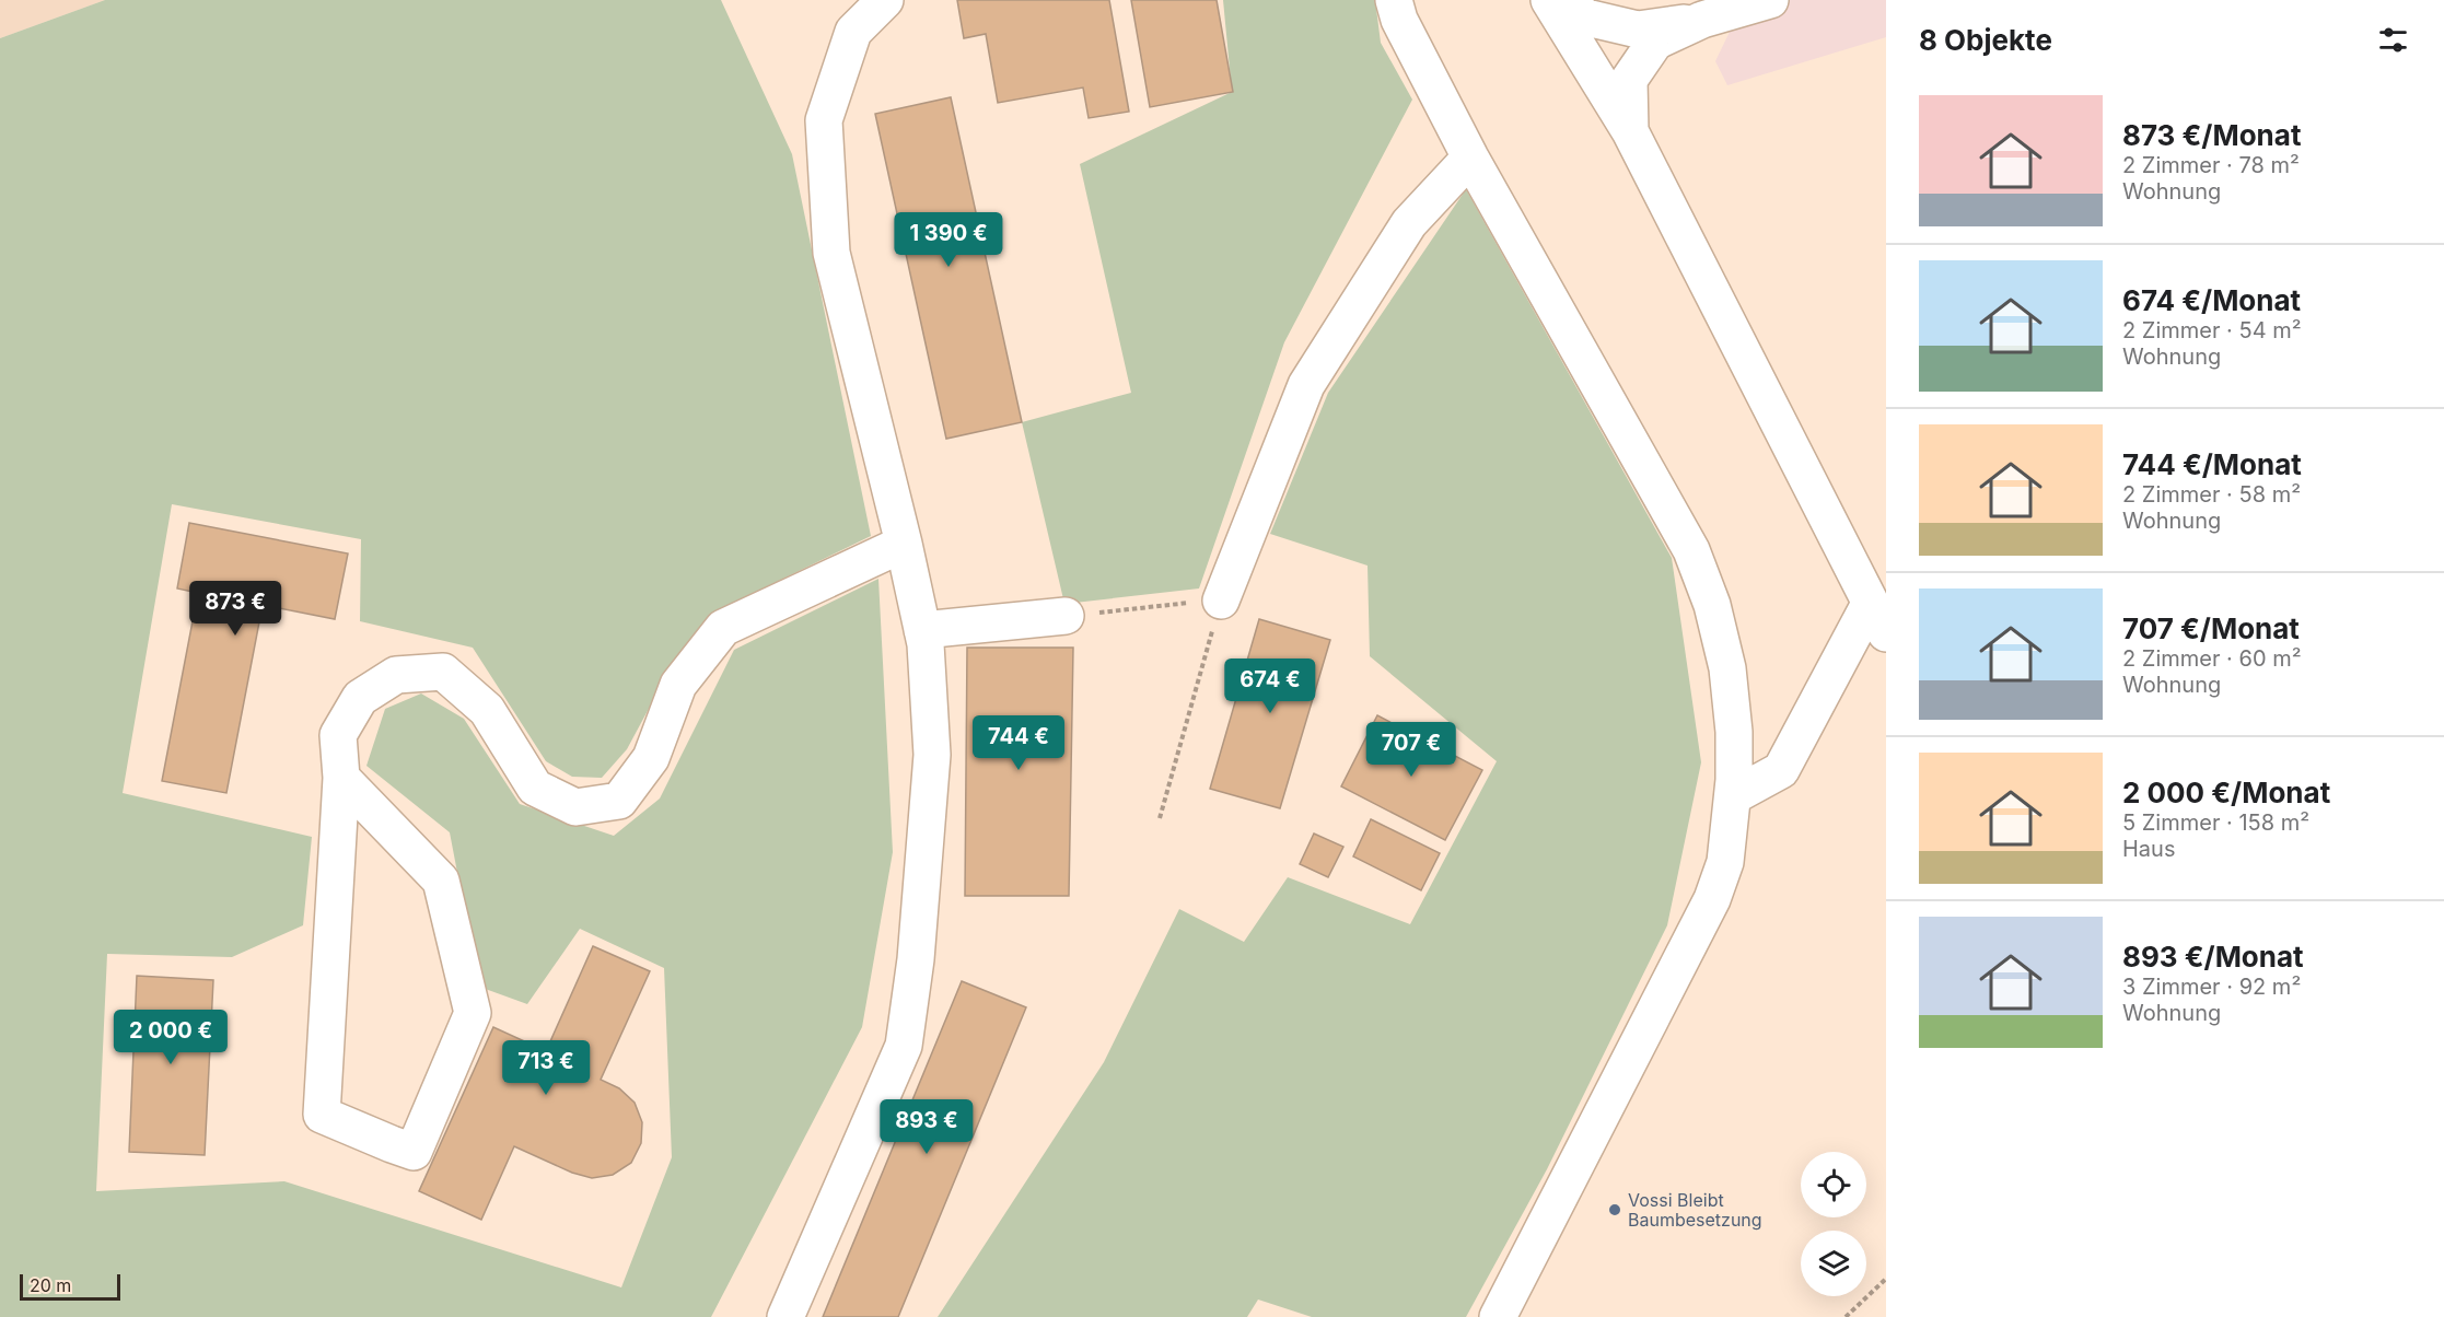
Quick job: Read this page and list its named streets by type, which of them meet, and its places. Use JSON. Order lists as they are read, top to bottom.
{
  "places": ["Vossi Bleibt Baumbesetzung"],
  "scale_bar": "20 m",
  "page": {
    "heading": "8 Objekte",
    "list": [
      {
        "name": "873 €/Monat",
        "note": "2 Zimmer · 78 m² · Wohnung"
      },
      {
        "name": "674 €/Monat",
        "note": "2 Zimmer · 54 m² · Wohnung"
      },
      {
        "name": "744 €/Monat",
        "note": "2 Zimmer · 58 m² · Wohnung"
      },
      {
        "name": "707 €/Monat",
        "note": "2 Zimmer · 60 m² · Wohnung"
      },
      {
        "name": "2 000 €/Monat",
        "note": "5 Zimmer · 158 m² · Haus"
      },
      {
        "name": "893 €/Monat",
        "note": "3 Zimmer · 92 m² · Wohnung"
      }
    ],
    "price": [
      "1 390 €",
      "873 €",
      "674 €",
      "744 €",
      "707 €",
      "2 000 €",
      "713 €",
      "893 €"
    ],
    "scale": "20 m"
  }
}
